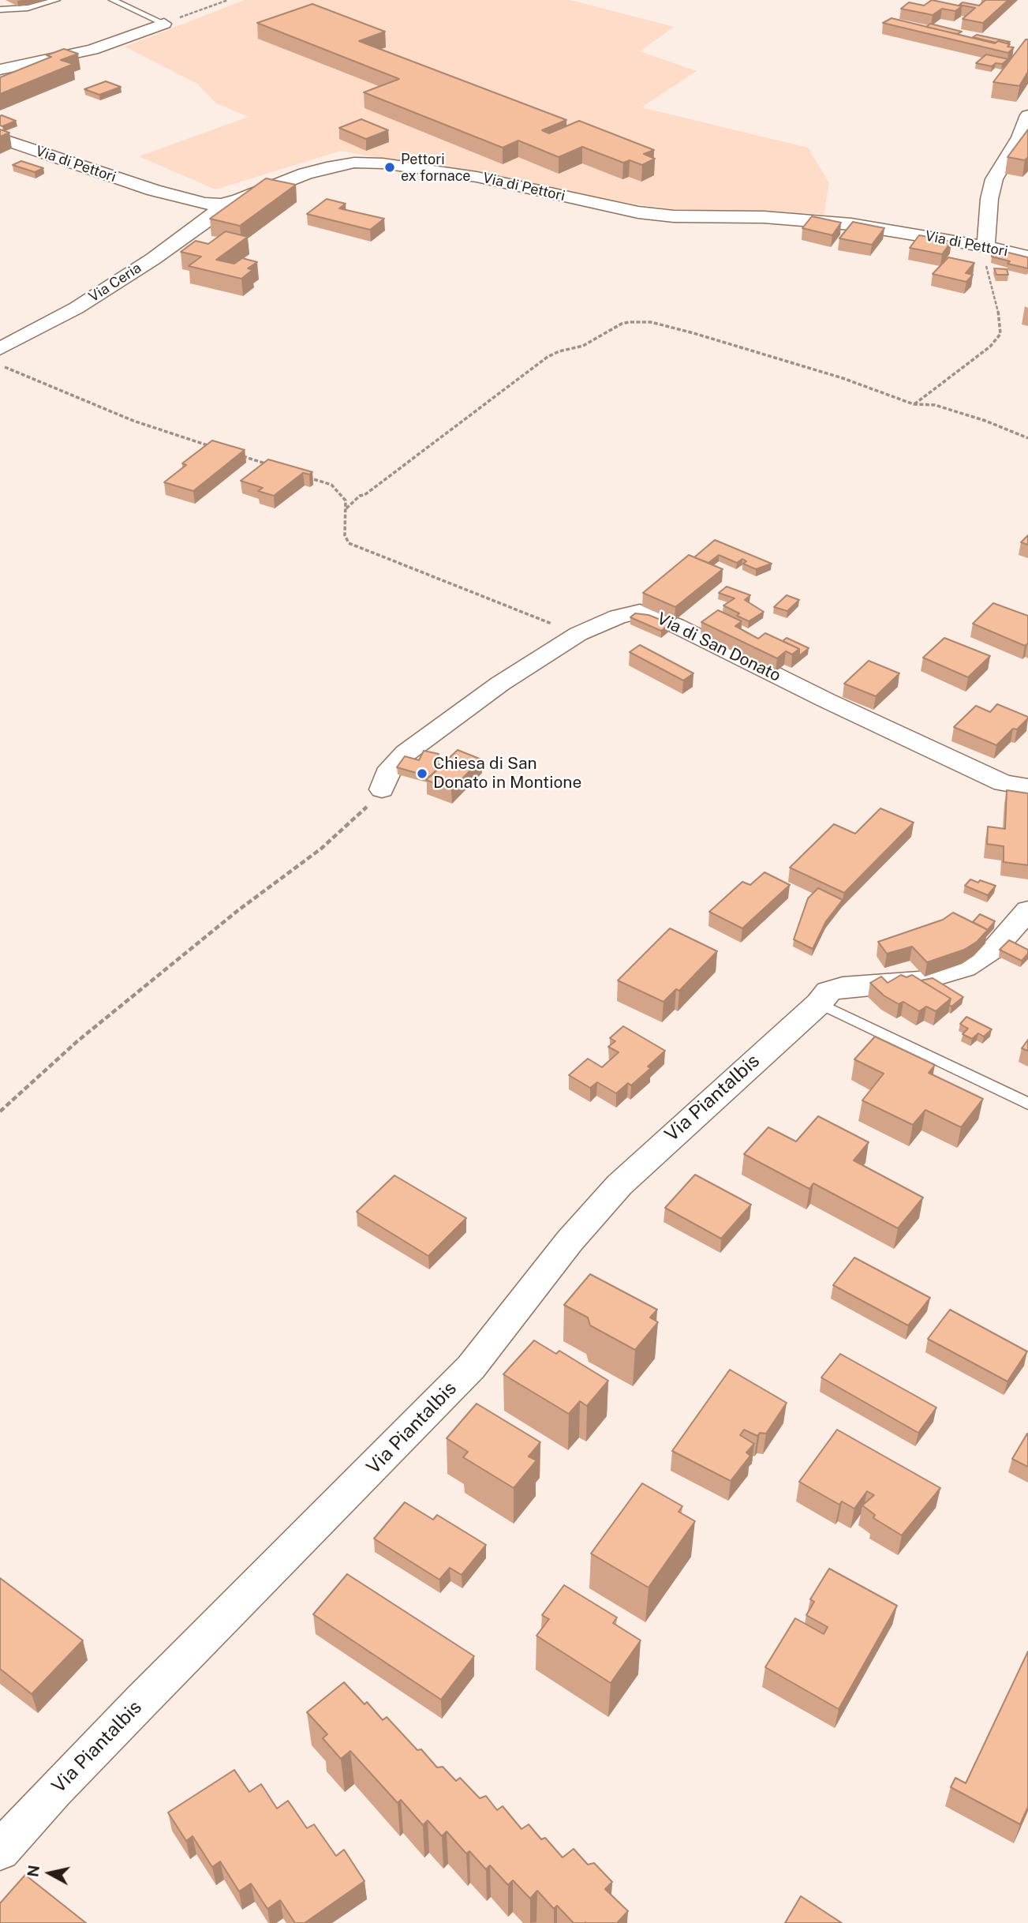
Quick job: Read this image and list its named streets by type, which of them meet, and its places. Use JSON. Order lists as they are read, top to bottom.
{
  "streets": {
    "street": [
      "Via di Pettori",
      "Via Ceria",
      "Via di San Donato",
      "Via Piantalbis"
    ]
  },
  "crossings": [
    ["Via di Pettori", "Via Ceria"]
  ],
  "places": ["Pettori ex fornace", "Chiesa di San Donato in Montione"],
  "north": "left"
}
